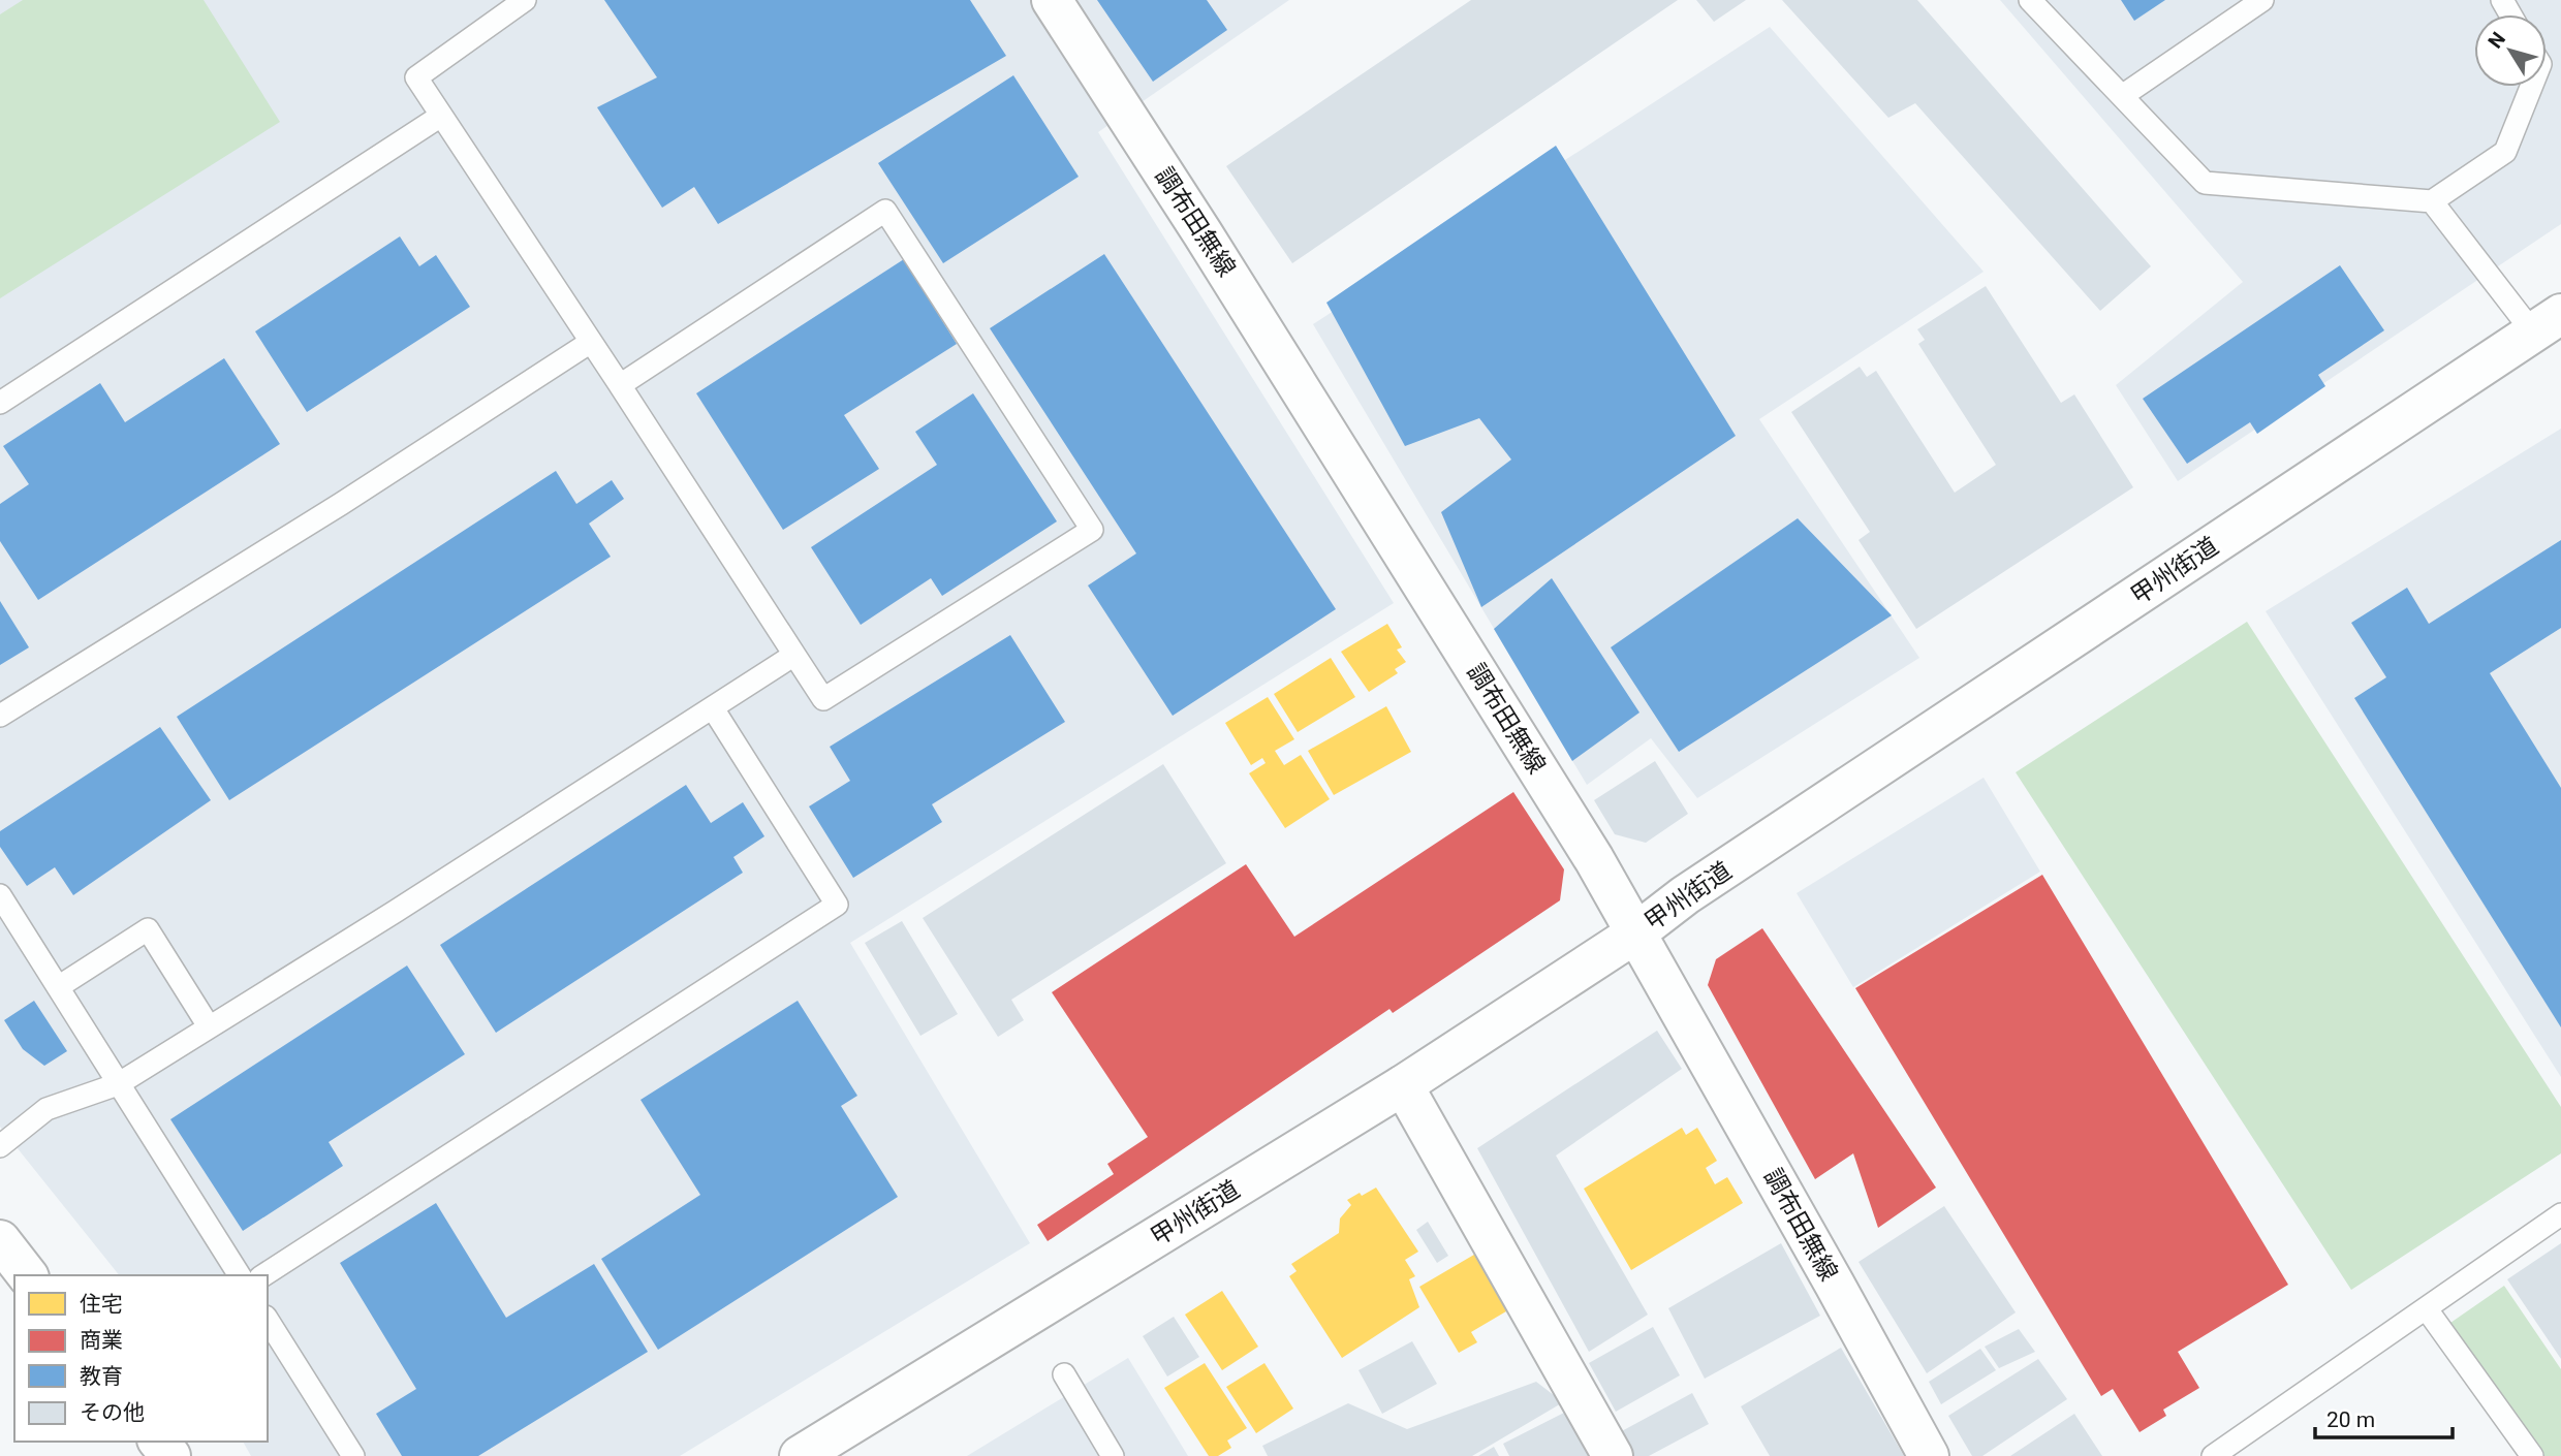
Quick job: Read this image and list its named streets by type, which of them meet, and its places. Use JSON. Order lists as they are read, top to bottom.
{
  "streets": {
    "main road": ["調布田無線", "甲州街道"]
  },
  "crossings": [
    ["調布田無線", "甲州街道"]
  ],
  "legend": [
    "住宅",
    "商業",
    "教育",
    "その他"
  ],
  "scale_bar": "20 m",
  "north": "top left"
}
